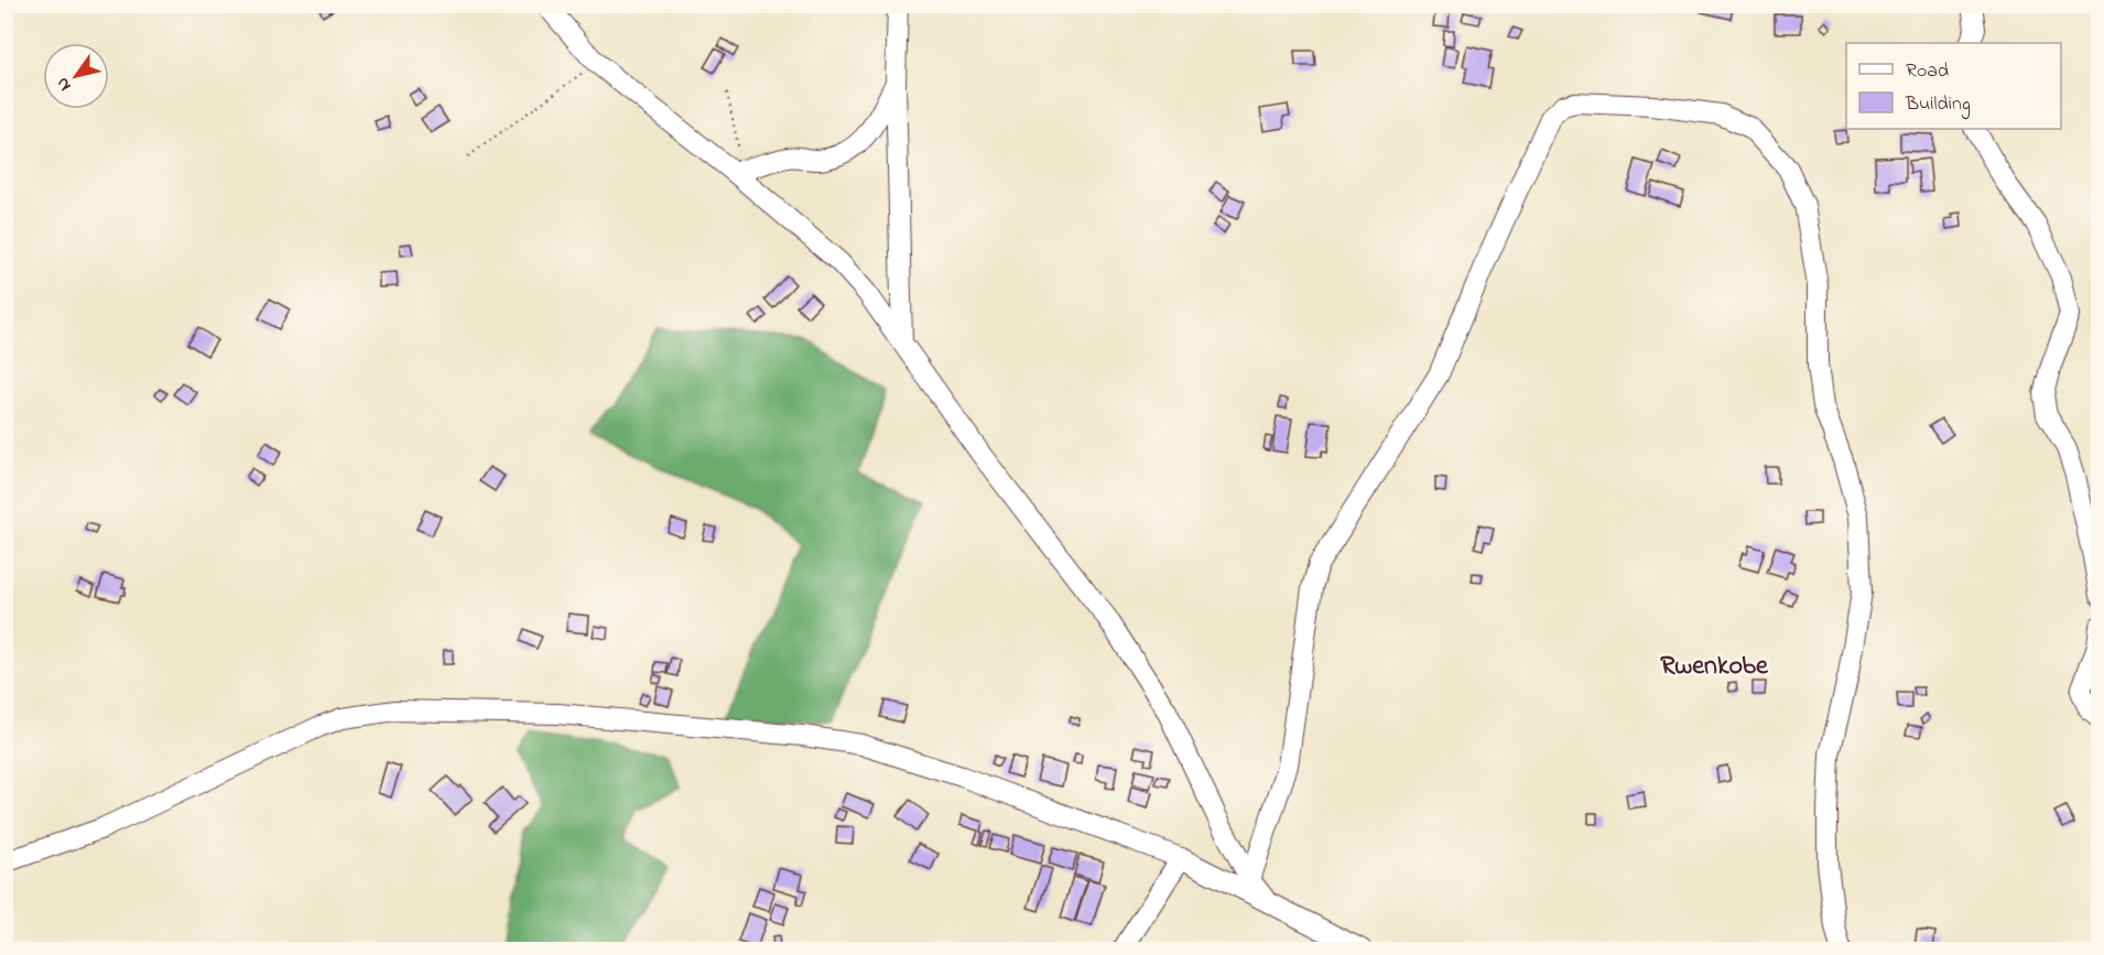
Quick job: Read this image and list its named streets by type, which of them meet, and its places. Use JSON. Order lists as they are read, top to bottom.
{
  "districts": ["Rwenkobe"],
  "legend": ["Road", "Building"],
  "north": "bottom left"
}
